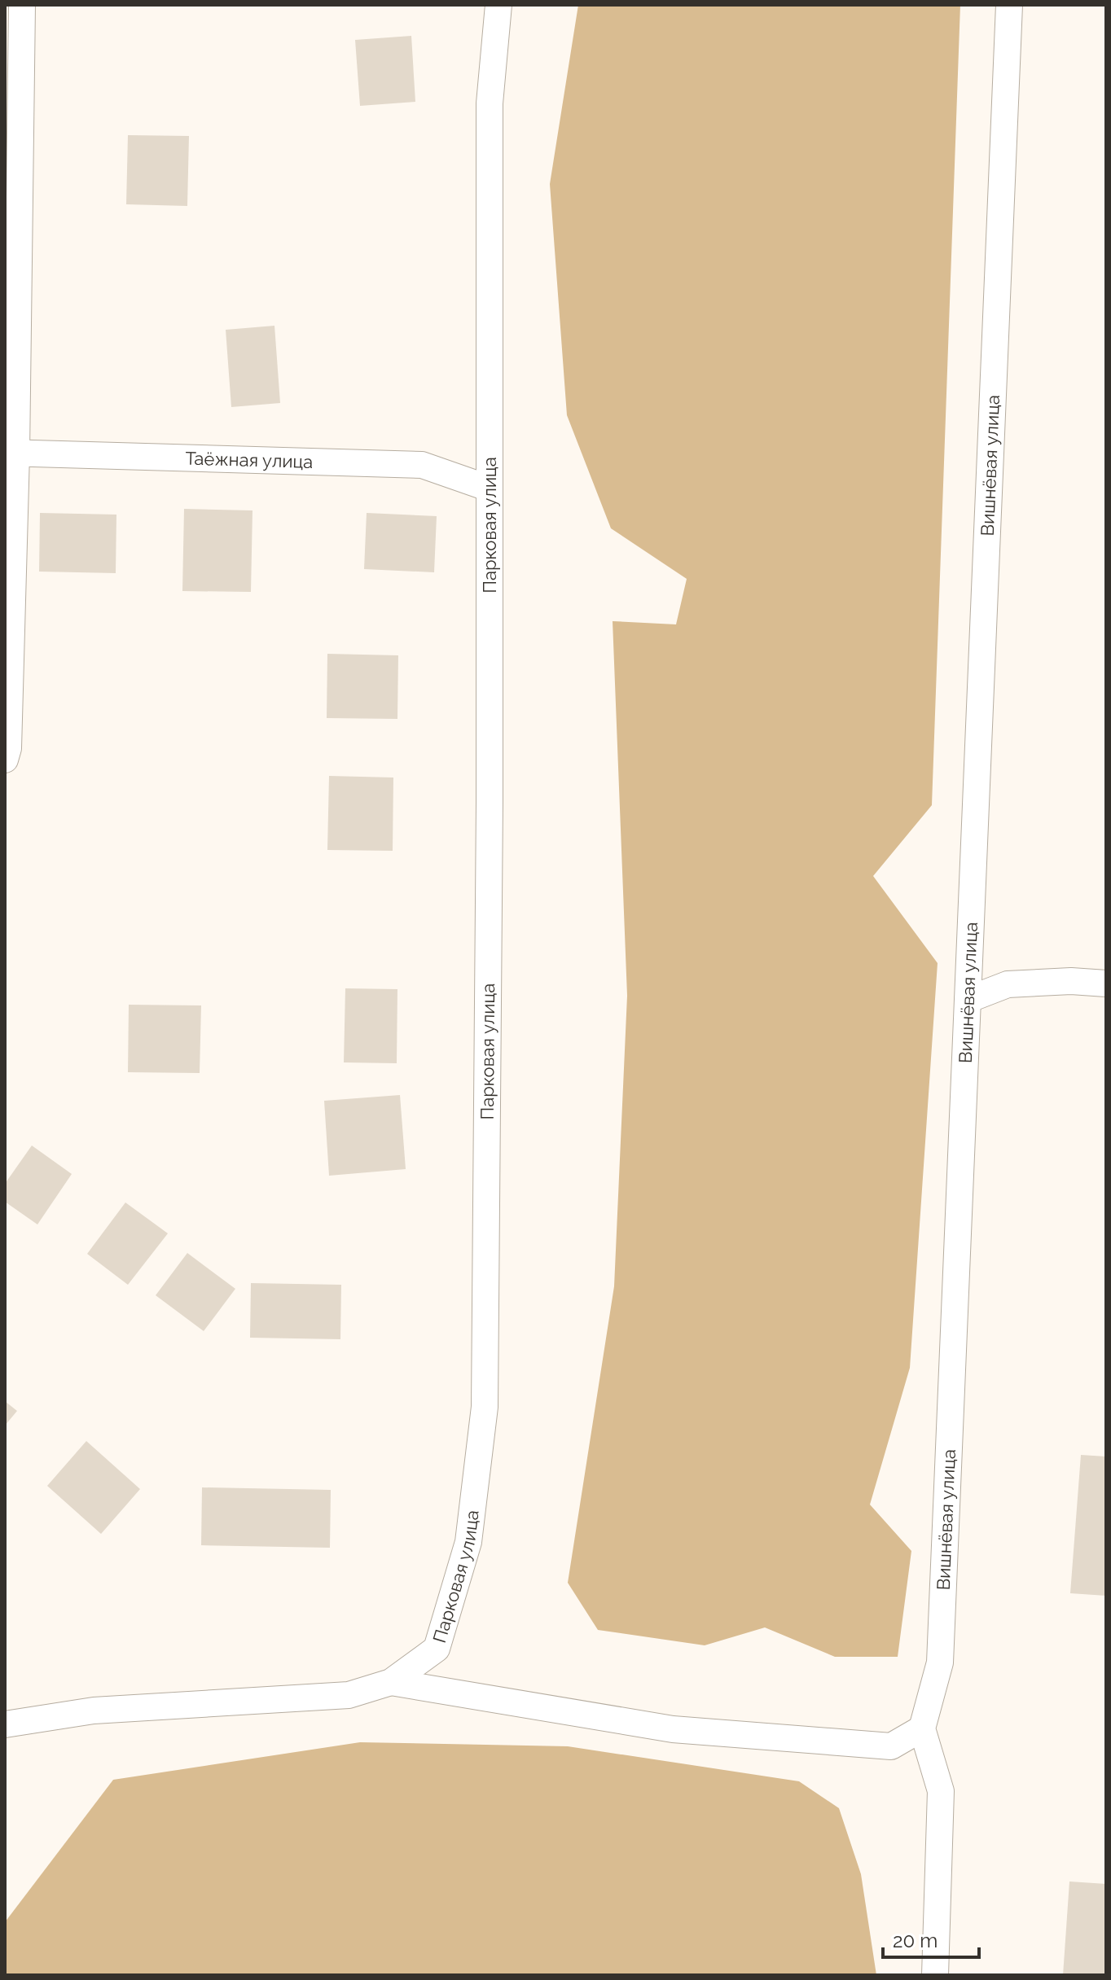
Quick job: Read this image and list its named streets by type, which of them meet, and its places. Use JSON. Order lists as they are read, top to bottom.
{
  "streets": {
    "street": ["Таёжная улица", "Вишнёвая улица", "Парковая улица"]
  },
  "crossings": [
    ["Таёжная улица", "Парковая улица"]
  ],
  "scale_bar": "20 m"
}
